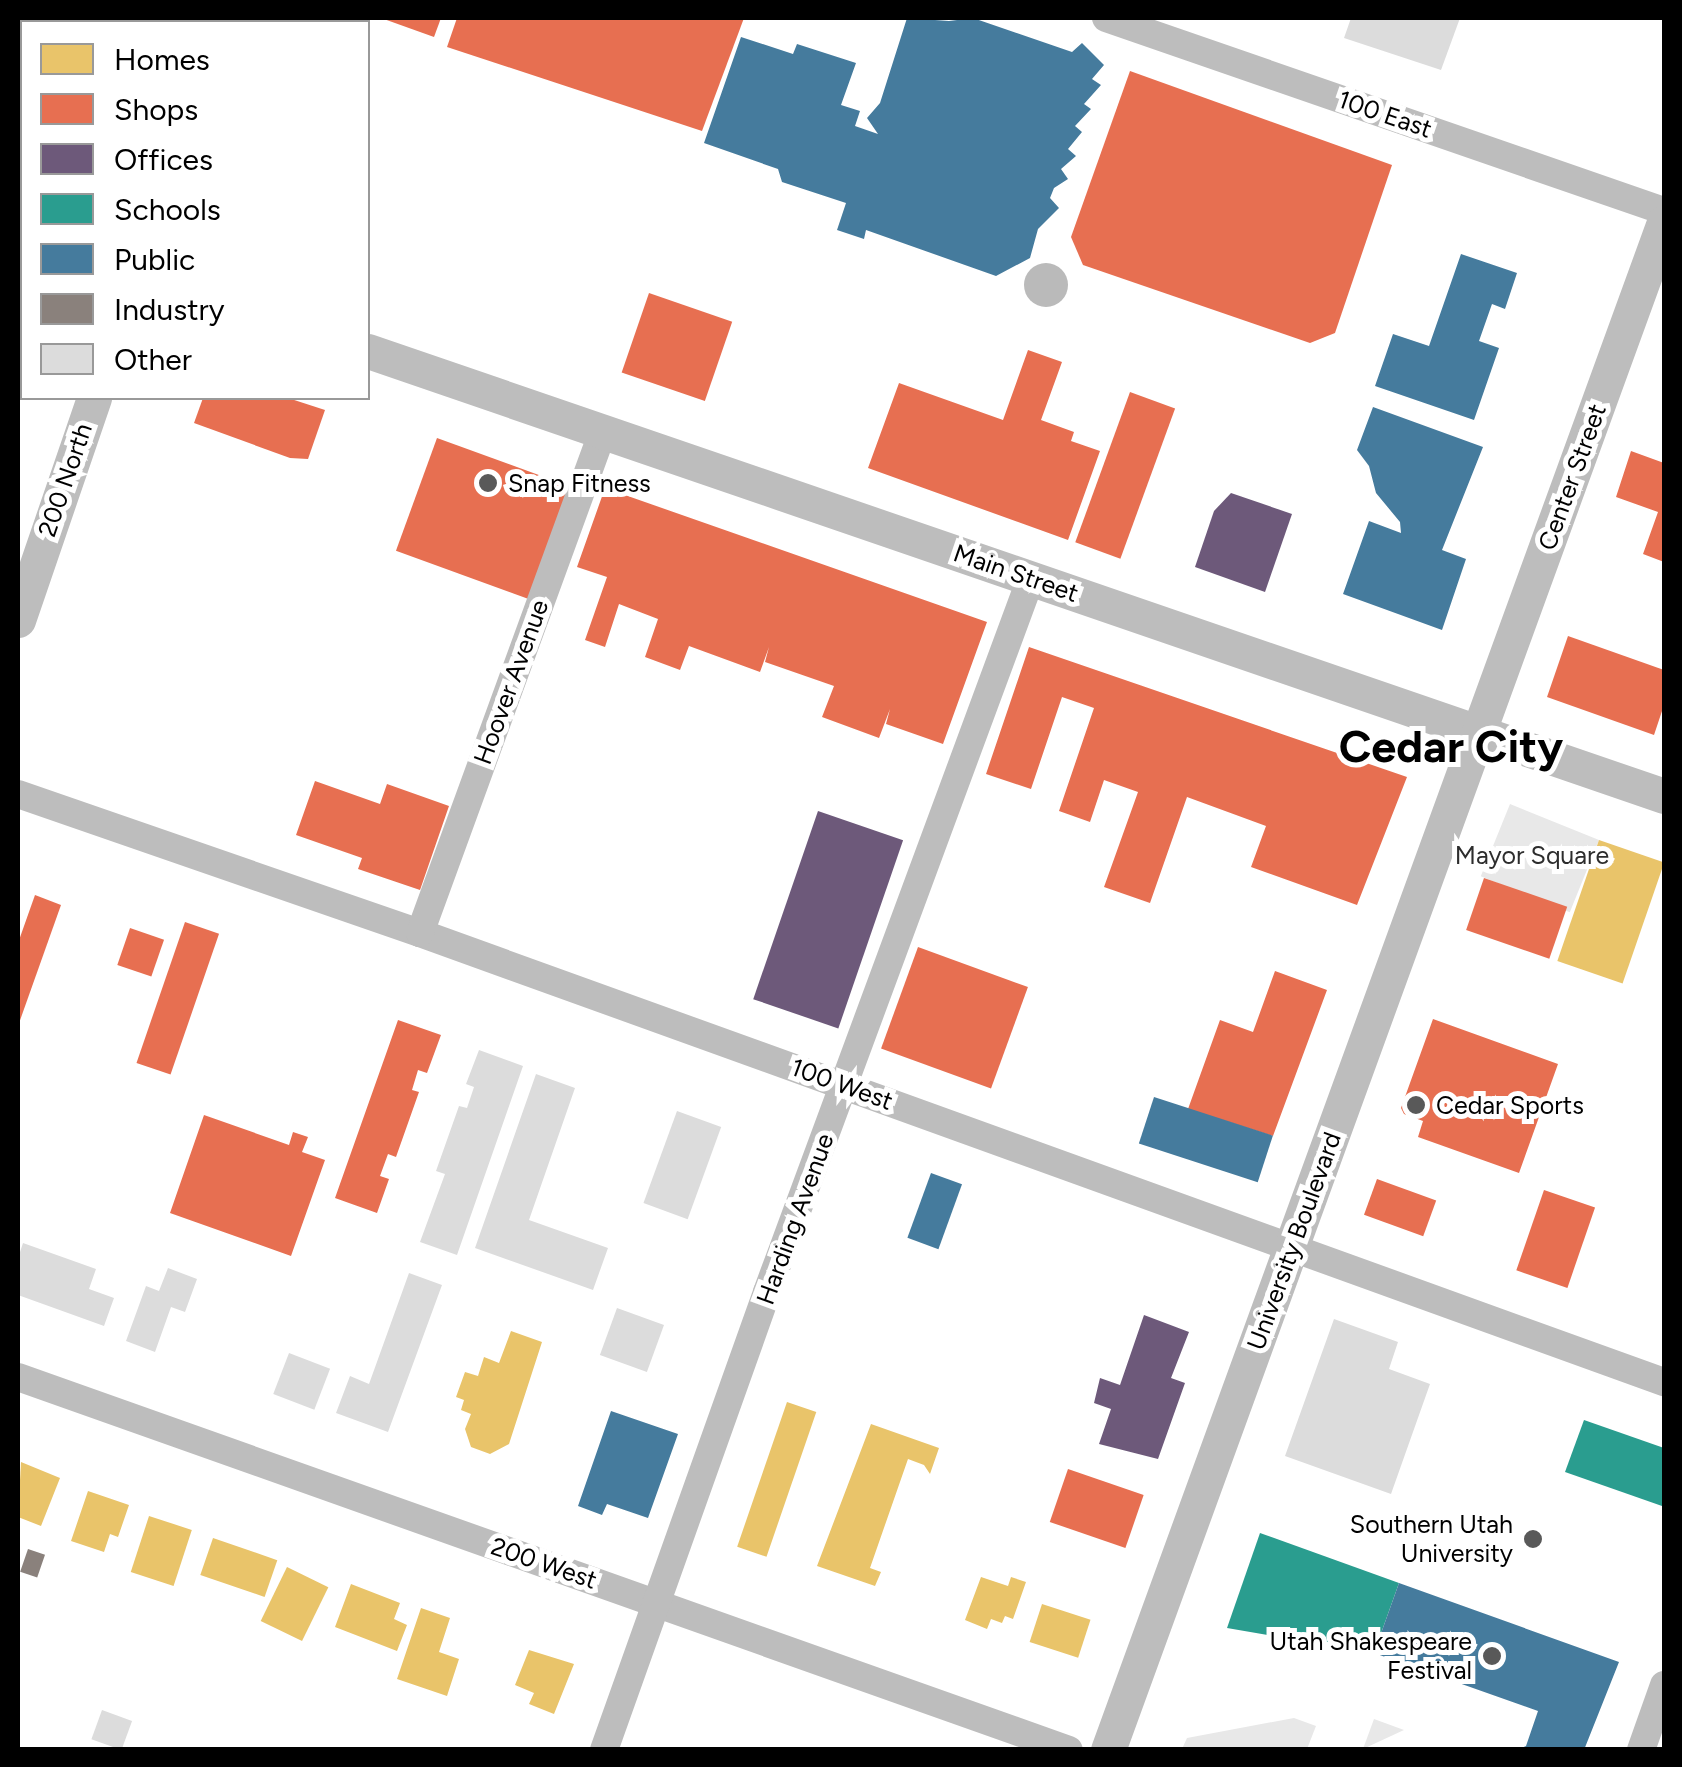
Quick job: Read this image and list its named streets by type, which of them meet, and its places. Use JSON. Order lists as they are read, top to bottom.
{
  "streets": {
    "main road": [
      "Center Street",
      "200 North",
      "Main Street",
      "University Boulevard"
    ],
    "street": [
      "100 East",
      "Hoover Avenue",
      "100 West",
      "Harding Avenue",
      "200 West"
    ]
  },
  "crossings": [
    ["Center Street", "Main Street"],
    ["Center Street", "University Boulevard"],
    ["Main Street", "Hoover Avenue"],
    ["Main Street", "Harding Avenue"],
    ["Main Street", "University Boulevard"],
    ["Hoover Avenue", "100 West"],
    ["100 West", "Harding Avenue"],
    ["100 West", "University Boulevard"],
    ["Harding Avenue", "200 West"]
  ],
  "districts": ["Cedar City"],
  "parks": ["Mayor Square"],
  "places": [
    "Snap Fitness",
    "Cedar Sports",
    "Southern Utah University",
    "Utah Shakespeare Festival"
  ],
  "legend": [
    "Homes",
    "Shops",
    "Offices",
    "Schools",
    "Public",
    "Industry",
    "Other"
  ]
}
